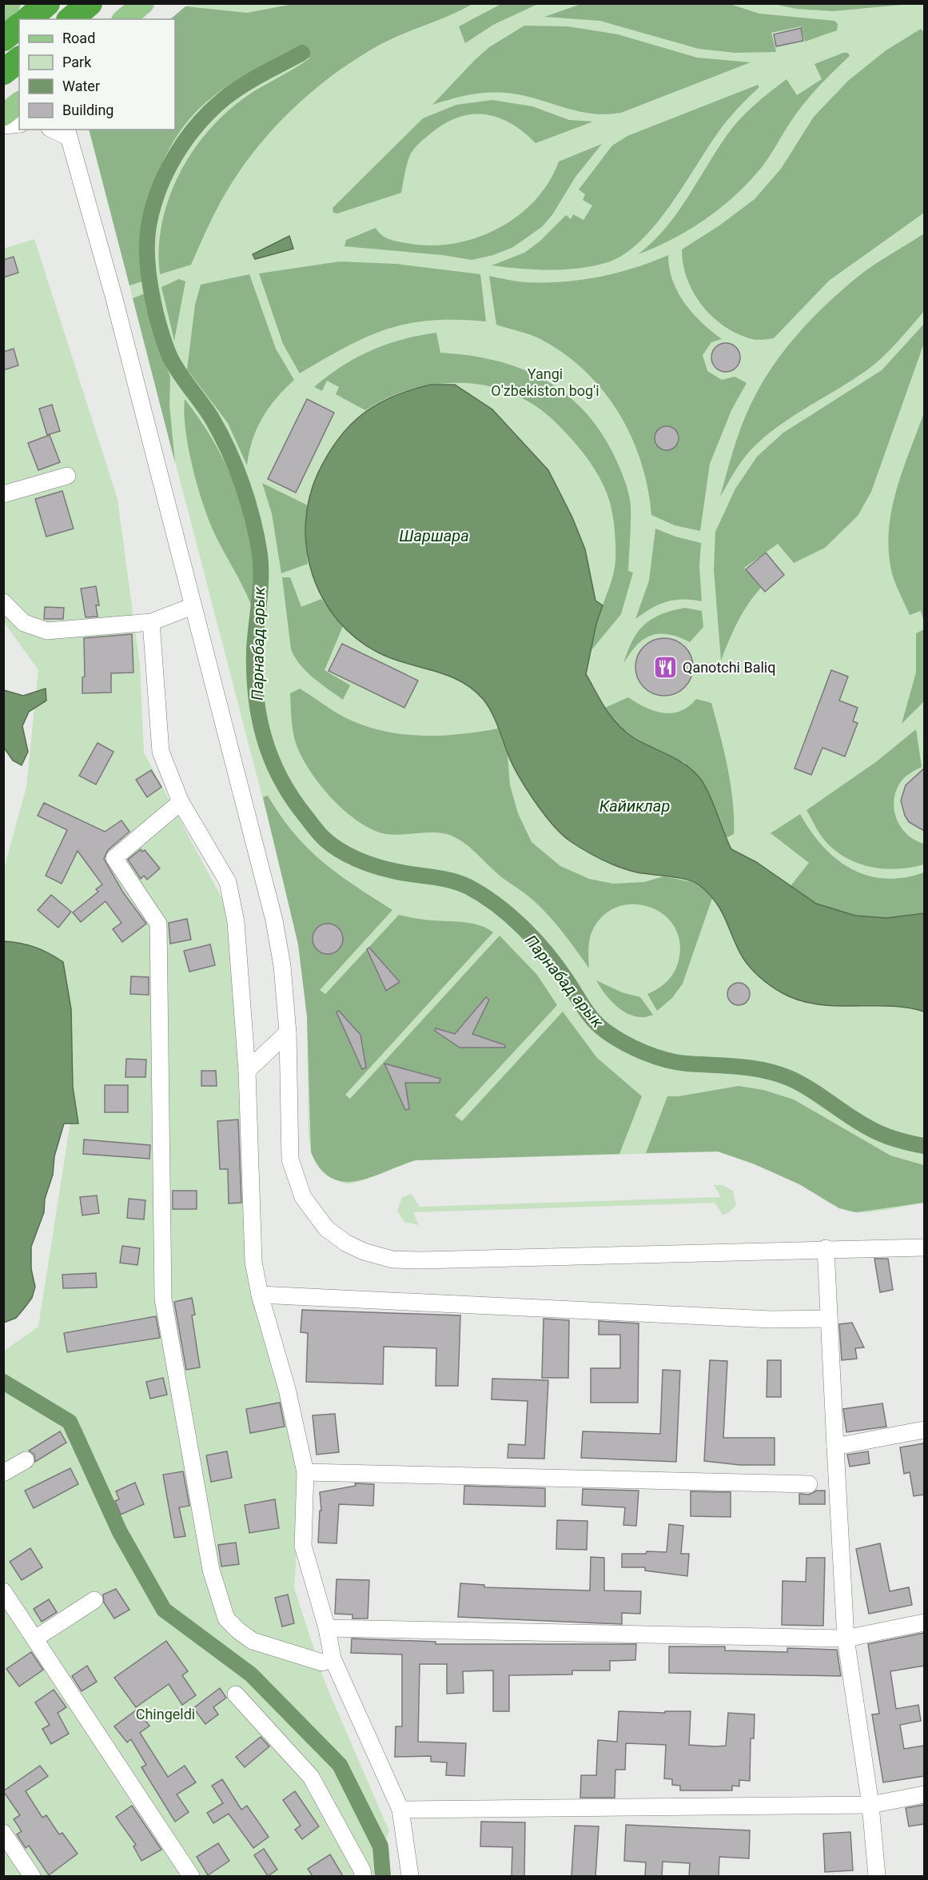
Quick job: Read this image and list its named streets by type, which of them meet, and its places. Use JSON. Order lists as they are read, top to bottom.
{
  "water": ["Шаршара", "Парнабад арык", "Кайиклар"],
  "parks": ["Yangi O'zbekiston bog'i", "Chingeldi"],
  "places": {
    "restaurant": ["Qanotchi Baliq"]
  },
  "legend": [
    "Road",
    "Park",
    "Water",
    "Building"
  ]
}
